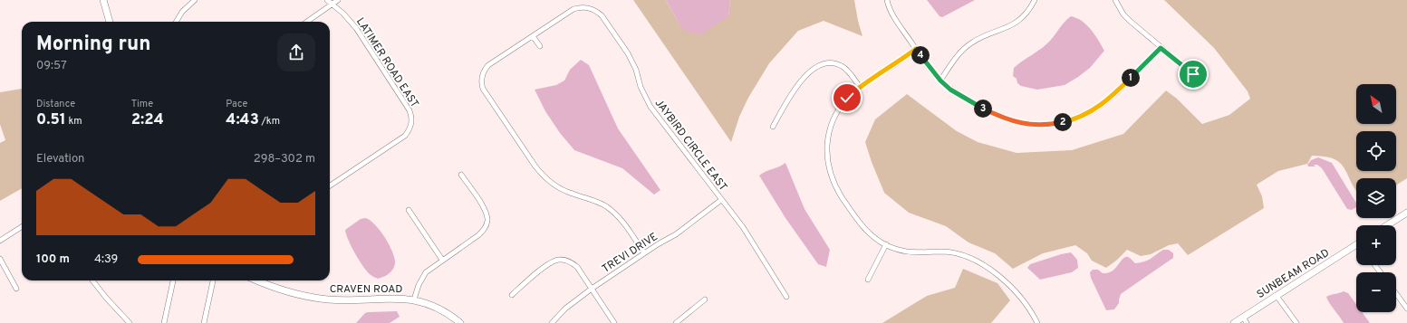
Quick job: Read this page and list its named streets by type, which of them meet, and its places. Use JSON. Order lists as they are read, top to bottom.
{
  "streets": {
    "street": [
      "LATIMER ROAD EAST",
      "JAYBIRD CIRCLE EAST",
      "TREVI DRIVE",
      "SUNBEAM ROAD",
      "CRAVEN ROAD"
    ]
  },
  "crossings": [
    ["JAYBIRD CIRCLE EAST", "TREVI DRIVE"]
  ],
  "north": "top left",
  "page": {
    "heading": ["Morning run", "09:57"],
    "pins": [
      "4",
      "1",
      "3",
      "2"
    ],
    "stats": [
      ["Distance", "0.51 km"],
      ["Time", "2:24"],
      ["Pace", "4:43 /km"]
    ],
    "map_buttons": ["+", "−"],
    "chart": ["Elevation", "298–302 m"],
    "list": [
      {
        "name": "100 m",
        "note": "4:39"
      }
    ]
  }
}
